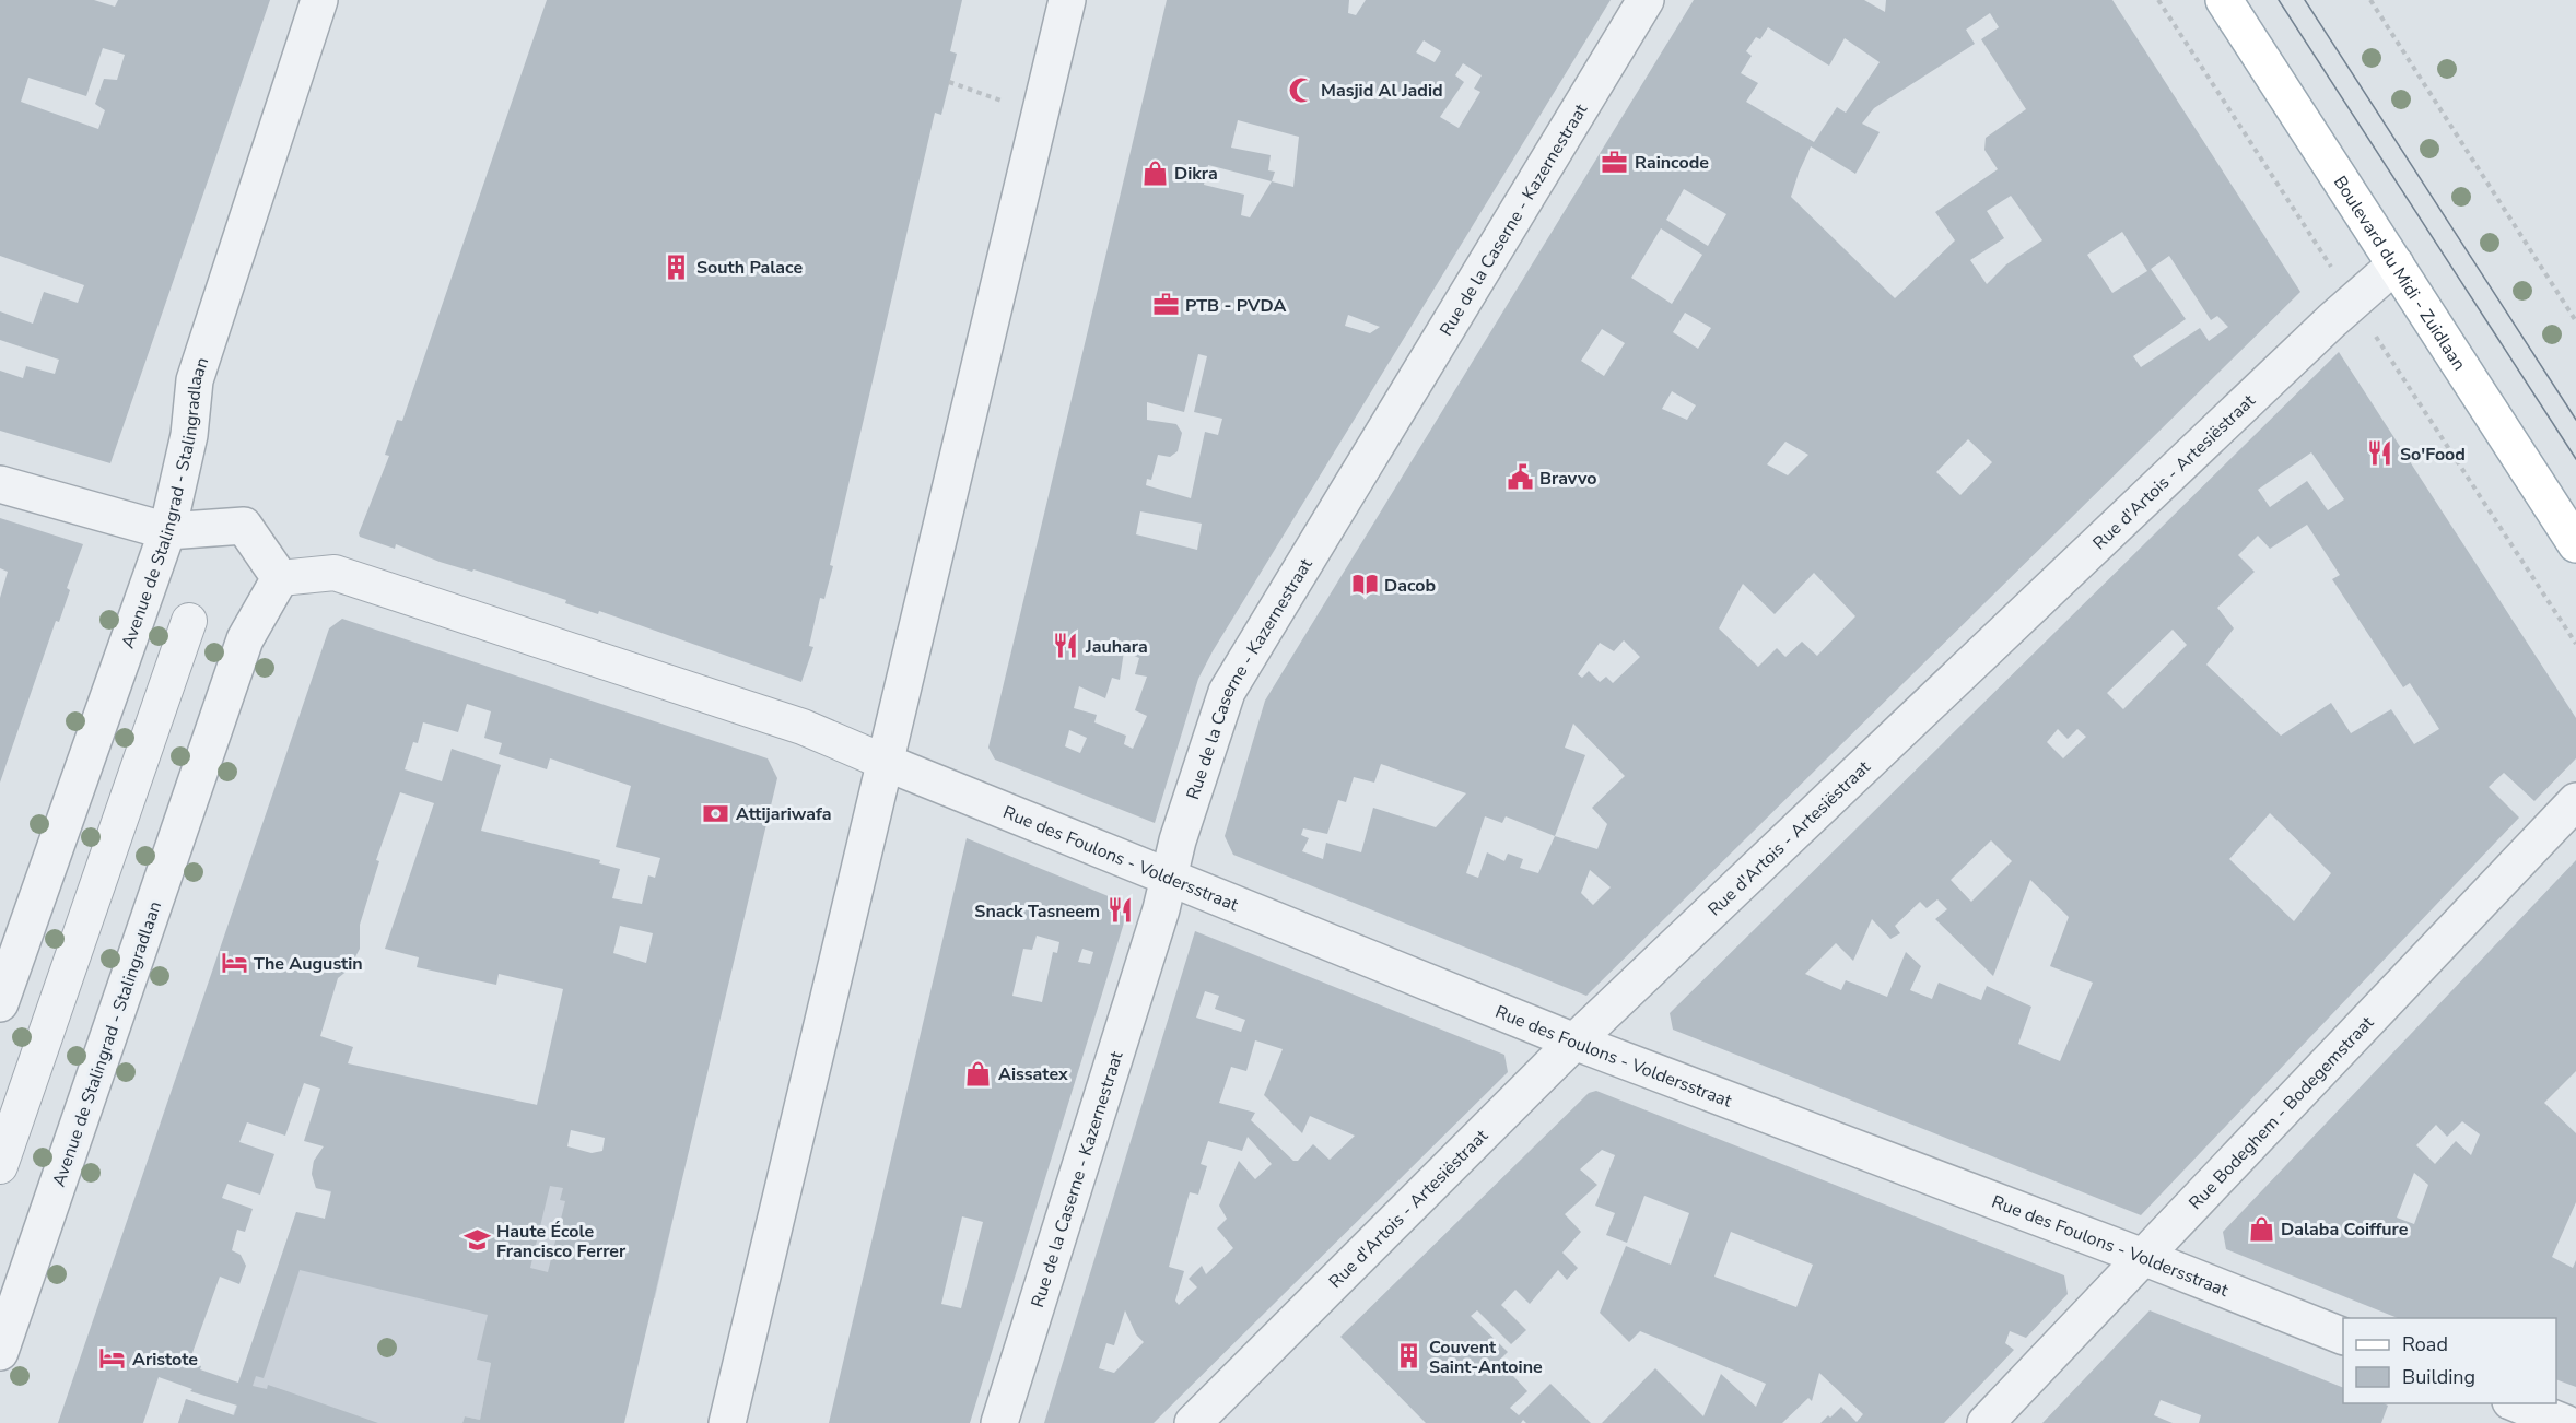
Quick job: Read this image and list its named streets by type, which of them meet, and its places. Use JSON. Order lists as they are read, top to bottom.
{
  "streets": {
    "main road": ["Boulevard du Midi - Zuidlaan"],
    "street": [
      "Rue de la Caserne - Kazernestraat",
      "Rue d'Artois - Artesiëstraat",
      "Avenue de Stalingrad - Stalingradlaan",
      "Rue des Foulons - Voldersstraat",
      "Rue Bodeghem - Bodegemstraat"
    ]
  },
  "crossings": [
    ["Rue de la Caserne - Kazernestraat", "Rue des Foulons - Voldersstraat"],
    ["Boulevard du Midi - Zuidlaan", "Rue d'Artois - Artesiëstraat"],
    ["Rue d'Artois - Artesiëstraat", "Rue des Foulons - Voldersstraat"],
    ["Rue des Foulons - Voldersstraat", "Rue Bodeghem - Bodegemstraat"]
  ],
  "places": {
    "mosque": ["Masjid Al Jadid"],
    "office": ["Raincode", "PTB - PVDA"],
    "shop": ["Dikra", "Aissatex", "Dalaba Coiffure"],
    "building": ["South Palace", "Couvent Saint-Antoine"],
    "restaurant": ["So'Food", "Jauhara", "Snack Tasneem"],
    "public building": ["Bravvo"],
    "library": ["Dacob"],
    "bank": ["Attijariwafa"],
    "hotel": ["The Augustin", "Aristote"],
    "school or university": ["Haute École Francisco Ferrer"]
  },
  "legend": ["Road", "Building"]
}
